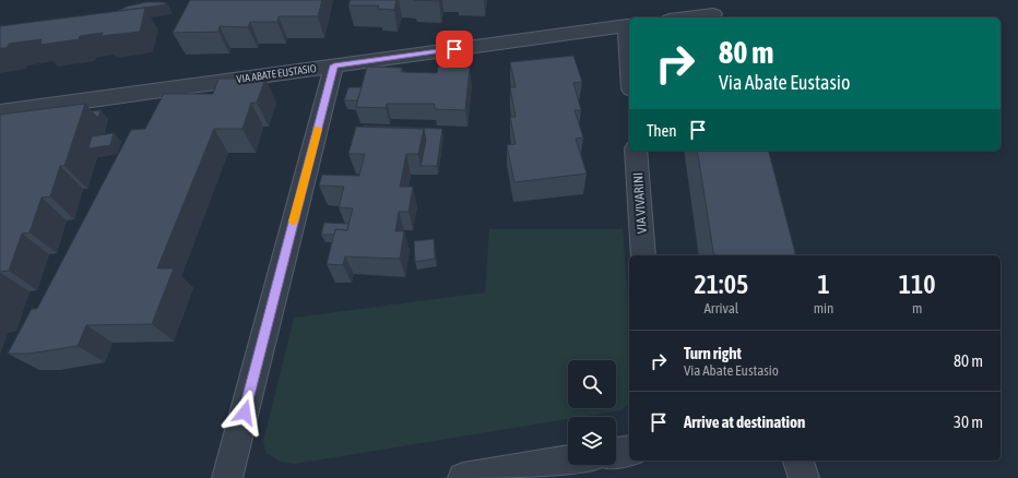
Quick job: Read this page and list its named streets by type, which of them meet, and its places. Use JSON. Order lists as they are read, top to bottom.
{
  "streets": {
    "street": ["VIA ABATE EUSTASIO", "VIA VIVARINI"]
  },
  "page": {
    "turn": ["80 m", "Via Abate Eustasio"],
    "then": "Then",
    "eta": [
      "21:05",
      "Arrival",
      "1",
      "min",
      "110",
      "m"
    ],
    "list": [
      {
        "name": "Turn right",
        "note": "Via Abate Eustasio",
        "value": "80 m"
      },
      {
        "name": "Arrive at destination",
        "value": "30 m"
      }
    ]
  }
}
